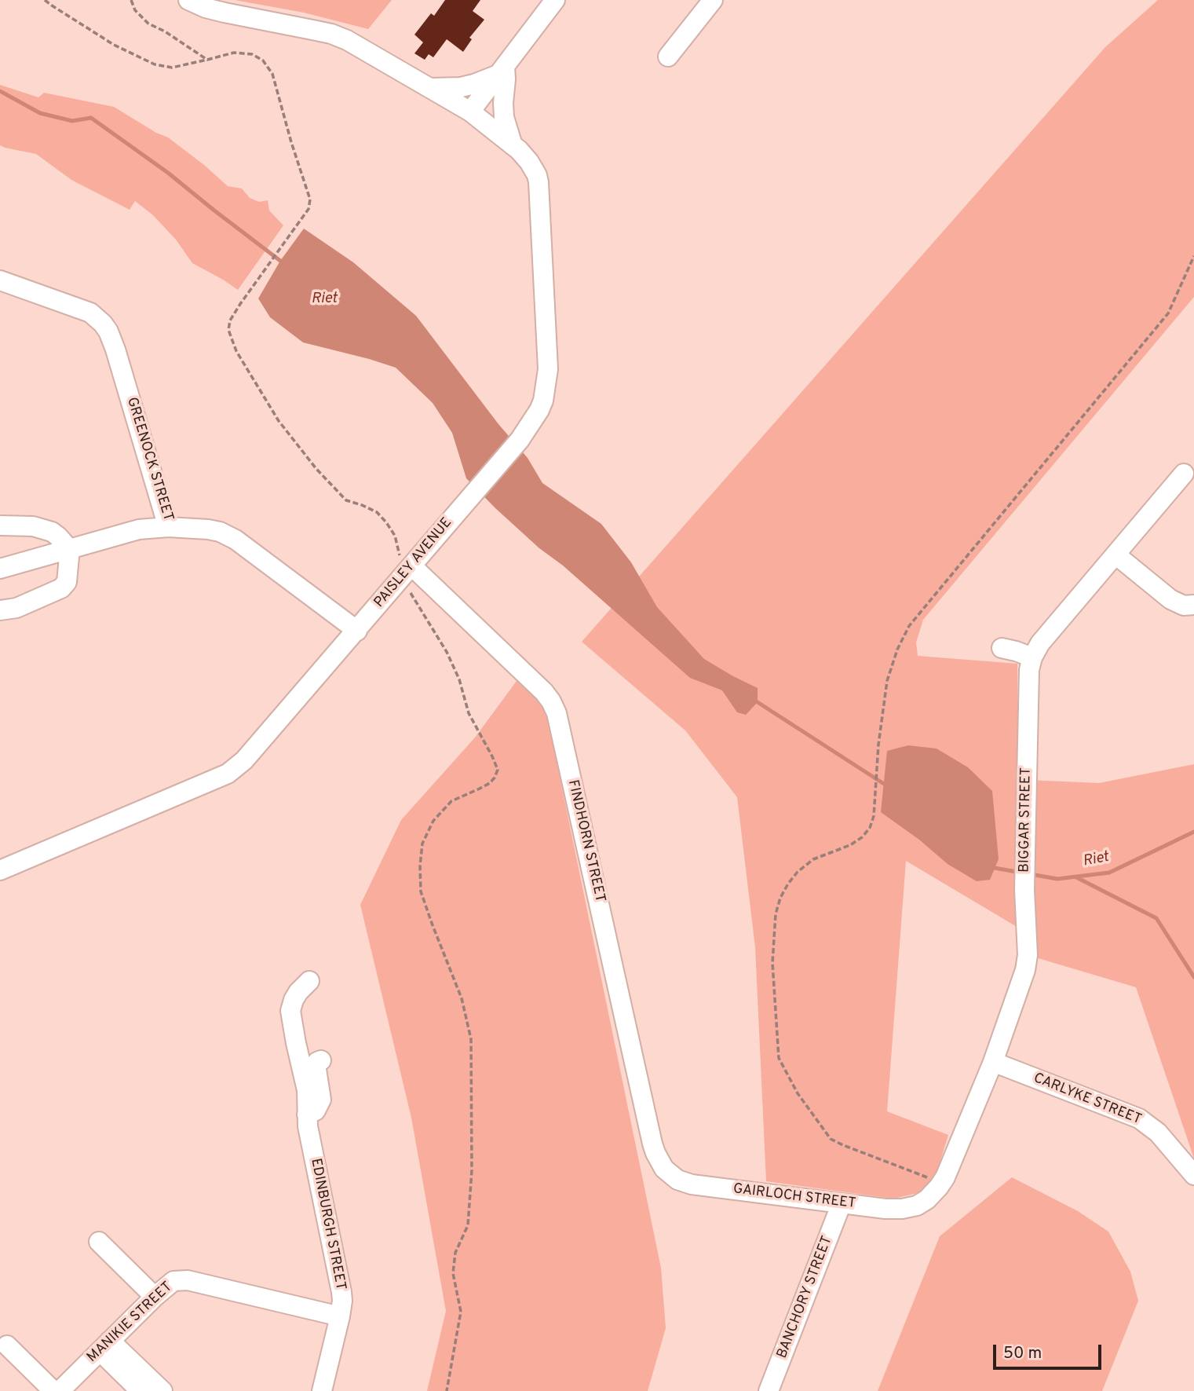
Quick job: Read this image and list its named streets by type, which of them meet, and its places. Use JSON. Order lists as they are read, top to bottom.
{
  "streets": {
    "street": [
      "GREENOCK STREET",
      "PAISLEY AVENUE",
      "BIGGAR STREET",
      "FINDHORN STREET",
      "CARLYKE STREET",
      "GAIRLOCH STREET",
      "EDINBURGH STREET",
      "BANCHORY STREET",
      "MANIKIE STREET"
    ]
  },
  "crossings": [
    ["GREENOCK STREET", "PAISLEY AVENUE"],
    ["PAISLEY AVENUE", "FINDHORN STREET"],
    ["BIGGAR STREET", "CARLYKE STREET"],
    ["BIGGAR STREET", "GAIRLOCH STREET"],
    ["FINDHORN STREET", "GAIRLOCH STREET"],
    ["GAIRLOCH STREET", "BANCHORY STREET"],
    ["EDINBURGH STREET", "MANIKIE STREET"]
  ],
  "water": ["Riet"],
  "scale_bar": "50 m"
}
